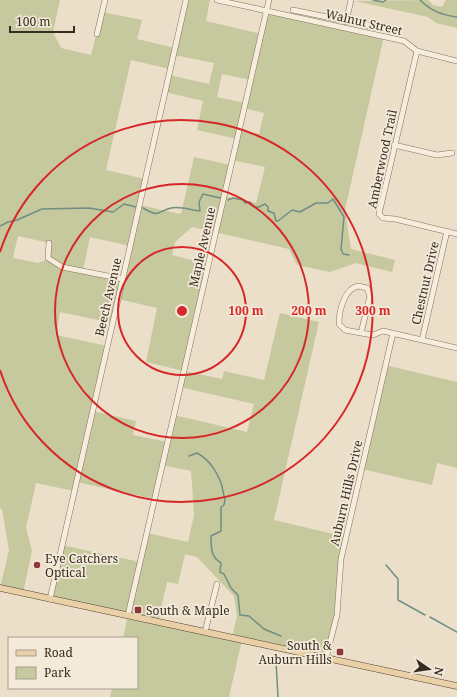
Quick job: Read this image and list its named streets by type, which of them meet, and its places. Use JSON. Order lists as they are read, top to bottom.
{
  "streets": {
    "street": [
      "Walnut Street",
      "Amberwood Trail",
      "Maple Avenue",
      "Chestnut Drive",
      "Beech Avenue",
      "Auburn Hills Drive"
    ]
  },
  "crossings": [
    ["Walnut Street", "Amberwood Trail"],
    ["Walnut Street", "Maple Avenue"],
    ["Amberwood Trail", "Chestnut Drive"]
  ],
  "places": {
    "other": ["Eye Catchers Optical"],
    "transit": ["South & Maple", "South & Auburn Hills"]
  },
  "legend": ["Road", "Park"],
  "scale_bar": "100 m",
  "north": "right",
  "rings": ["100 m", "200 m", "300 m"]
}
